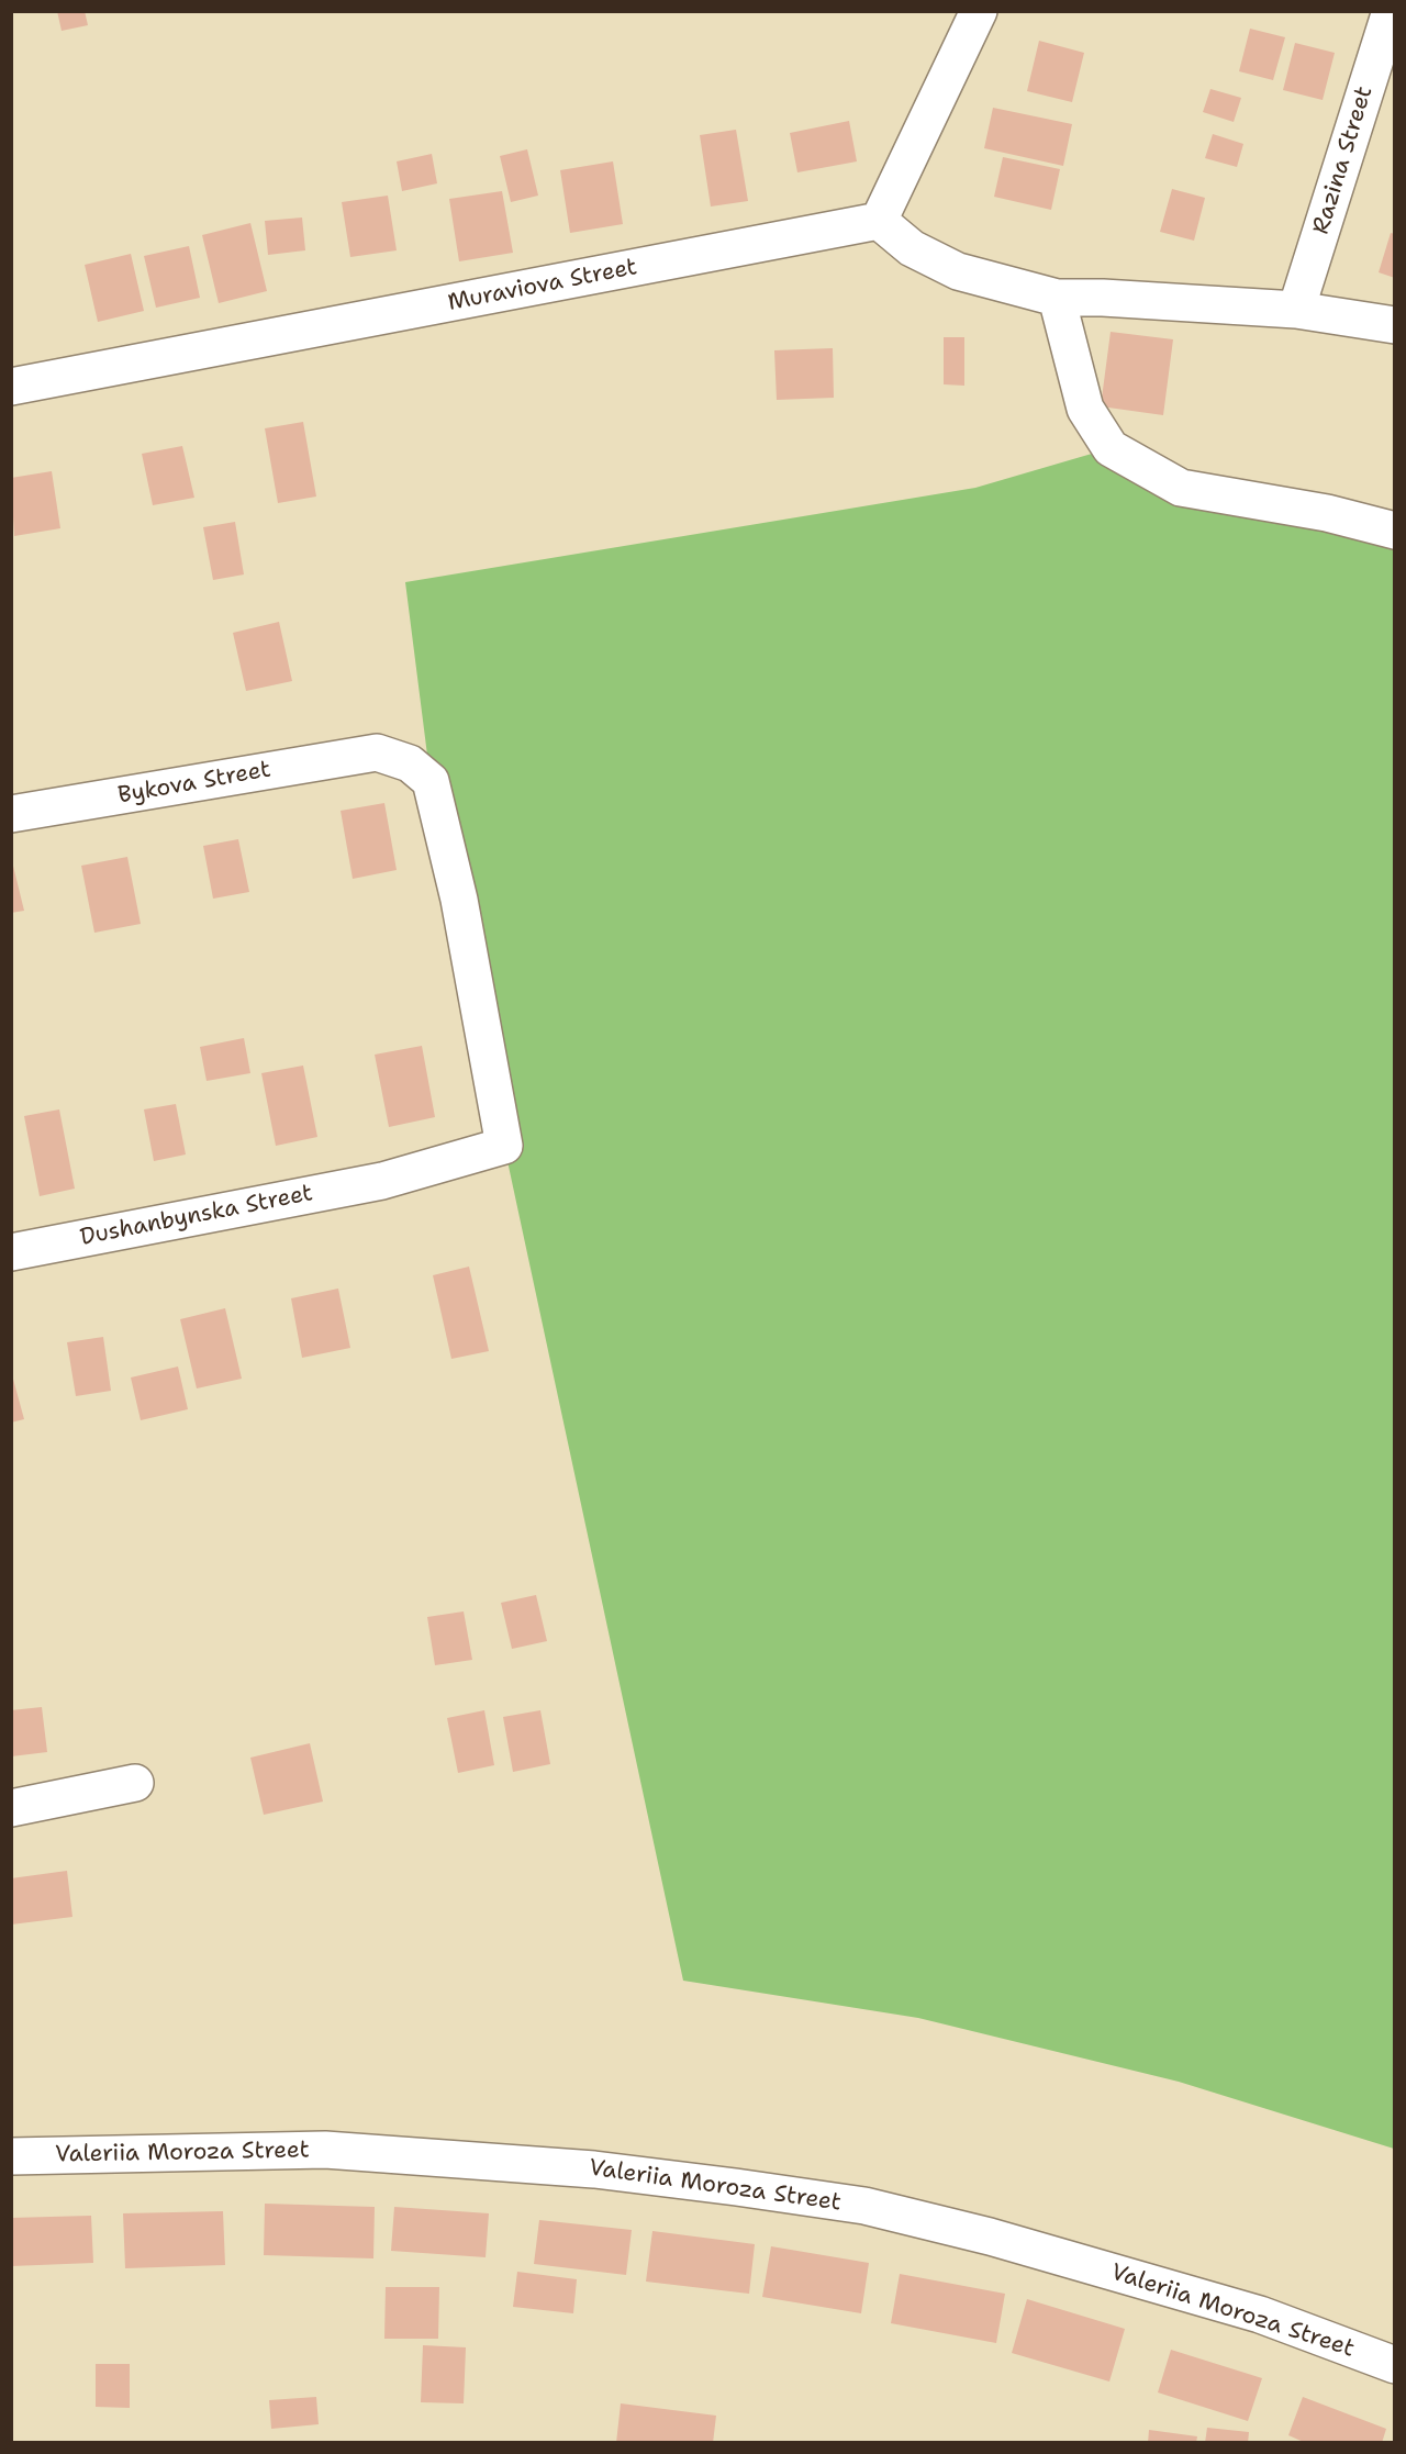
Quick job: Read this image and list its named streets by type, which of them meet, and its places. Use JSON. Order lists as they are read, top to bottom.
{
  "streets": {
    "street": [
      "Razina Street",
      "Muraviova Street",
      "Bykova Street",
      "Dushanbynska Street",
      "Valeriia Moroza Street"
    ]
  },
  "crossings": [
    ["Bykova Street", "Dushanbynska Street"]
  ]
}
